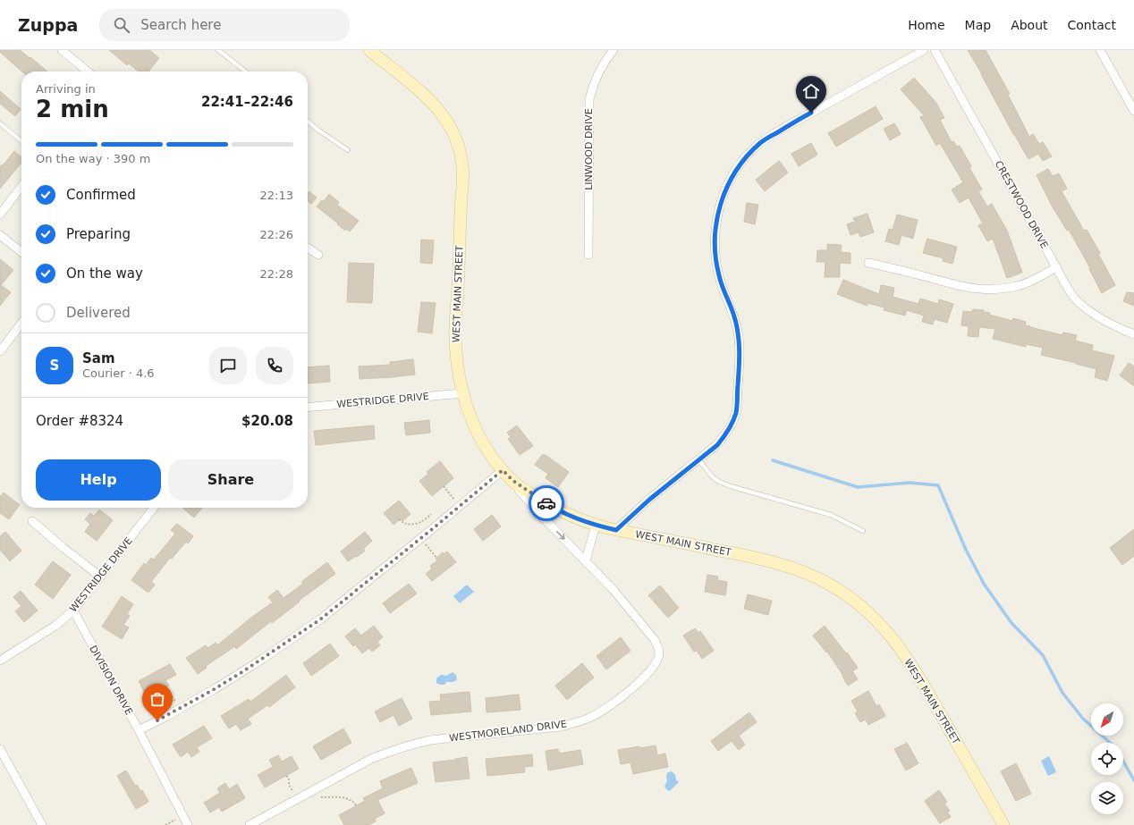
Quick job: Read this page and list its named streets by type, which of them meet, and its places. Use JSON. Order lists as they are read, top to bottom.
{
  "streets": {
    "main road": ["WEST MAIN STREET"],
    "street": [
      "LINWOOD DRIVE",
      "CRESTWOOD DRIVE",
      "WESTRIDGE DRIVE",
      "DIVISION DRIVE",
      "WESTMORELAND DRIVE"
    ]
  },
  "crossings": [
    ["WEST MAIN STREET", "WESTRIDGE DRIVE"],
    ["WEST MAIN STREET", "WESTMORELAND DRIVE"],
    ["WESTRIDGE DRIVE", "DIVISION DRIVE"]
  ],
  "north": "bottom left",
  "page": {
    "header": "Zuppa",
    "search": "Search here",
    "nav": [
      "Home",
      "Map",
      "About",
      "Contact"
    ],
    "heading": ["2 min", "Arriving in", "22:41–22:46"],
    "panel": [
      "Sam",
      "Courier · 4.6",
      "Order #8324",
      "$20.08"
    ],
    "bar": "On the way · 390 m",
    "list": [
      ["Confirmed", "22:13"],
      ["Preparing", "22:26"],
      ["On the way", "22:28"],
      "Delivered"
    ],
    "round": "S",
    "buttons": ["Help", "Share"]
  }
}
